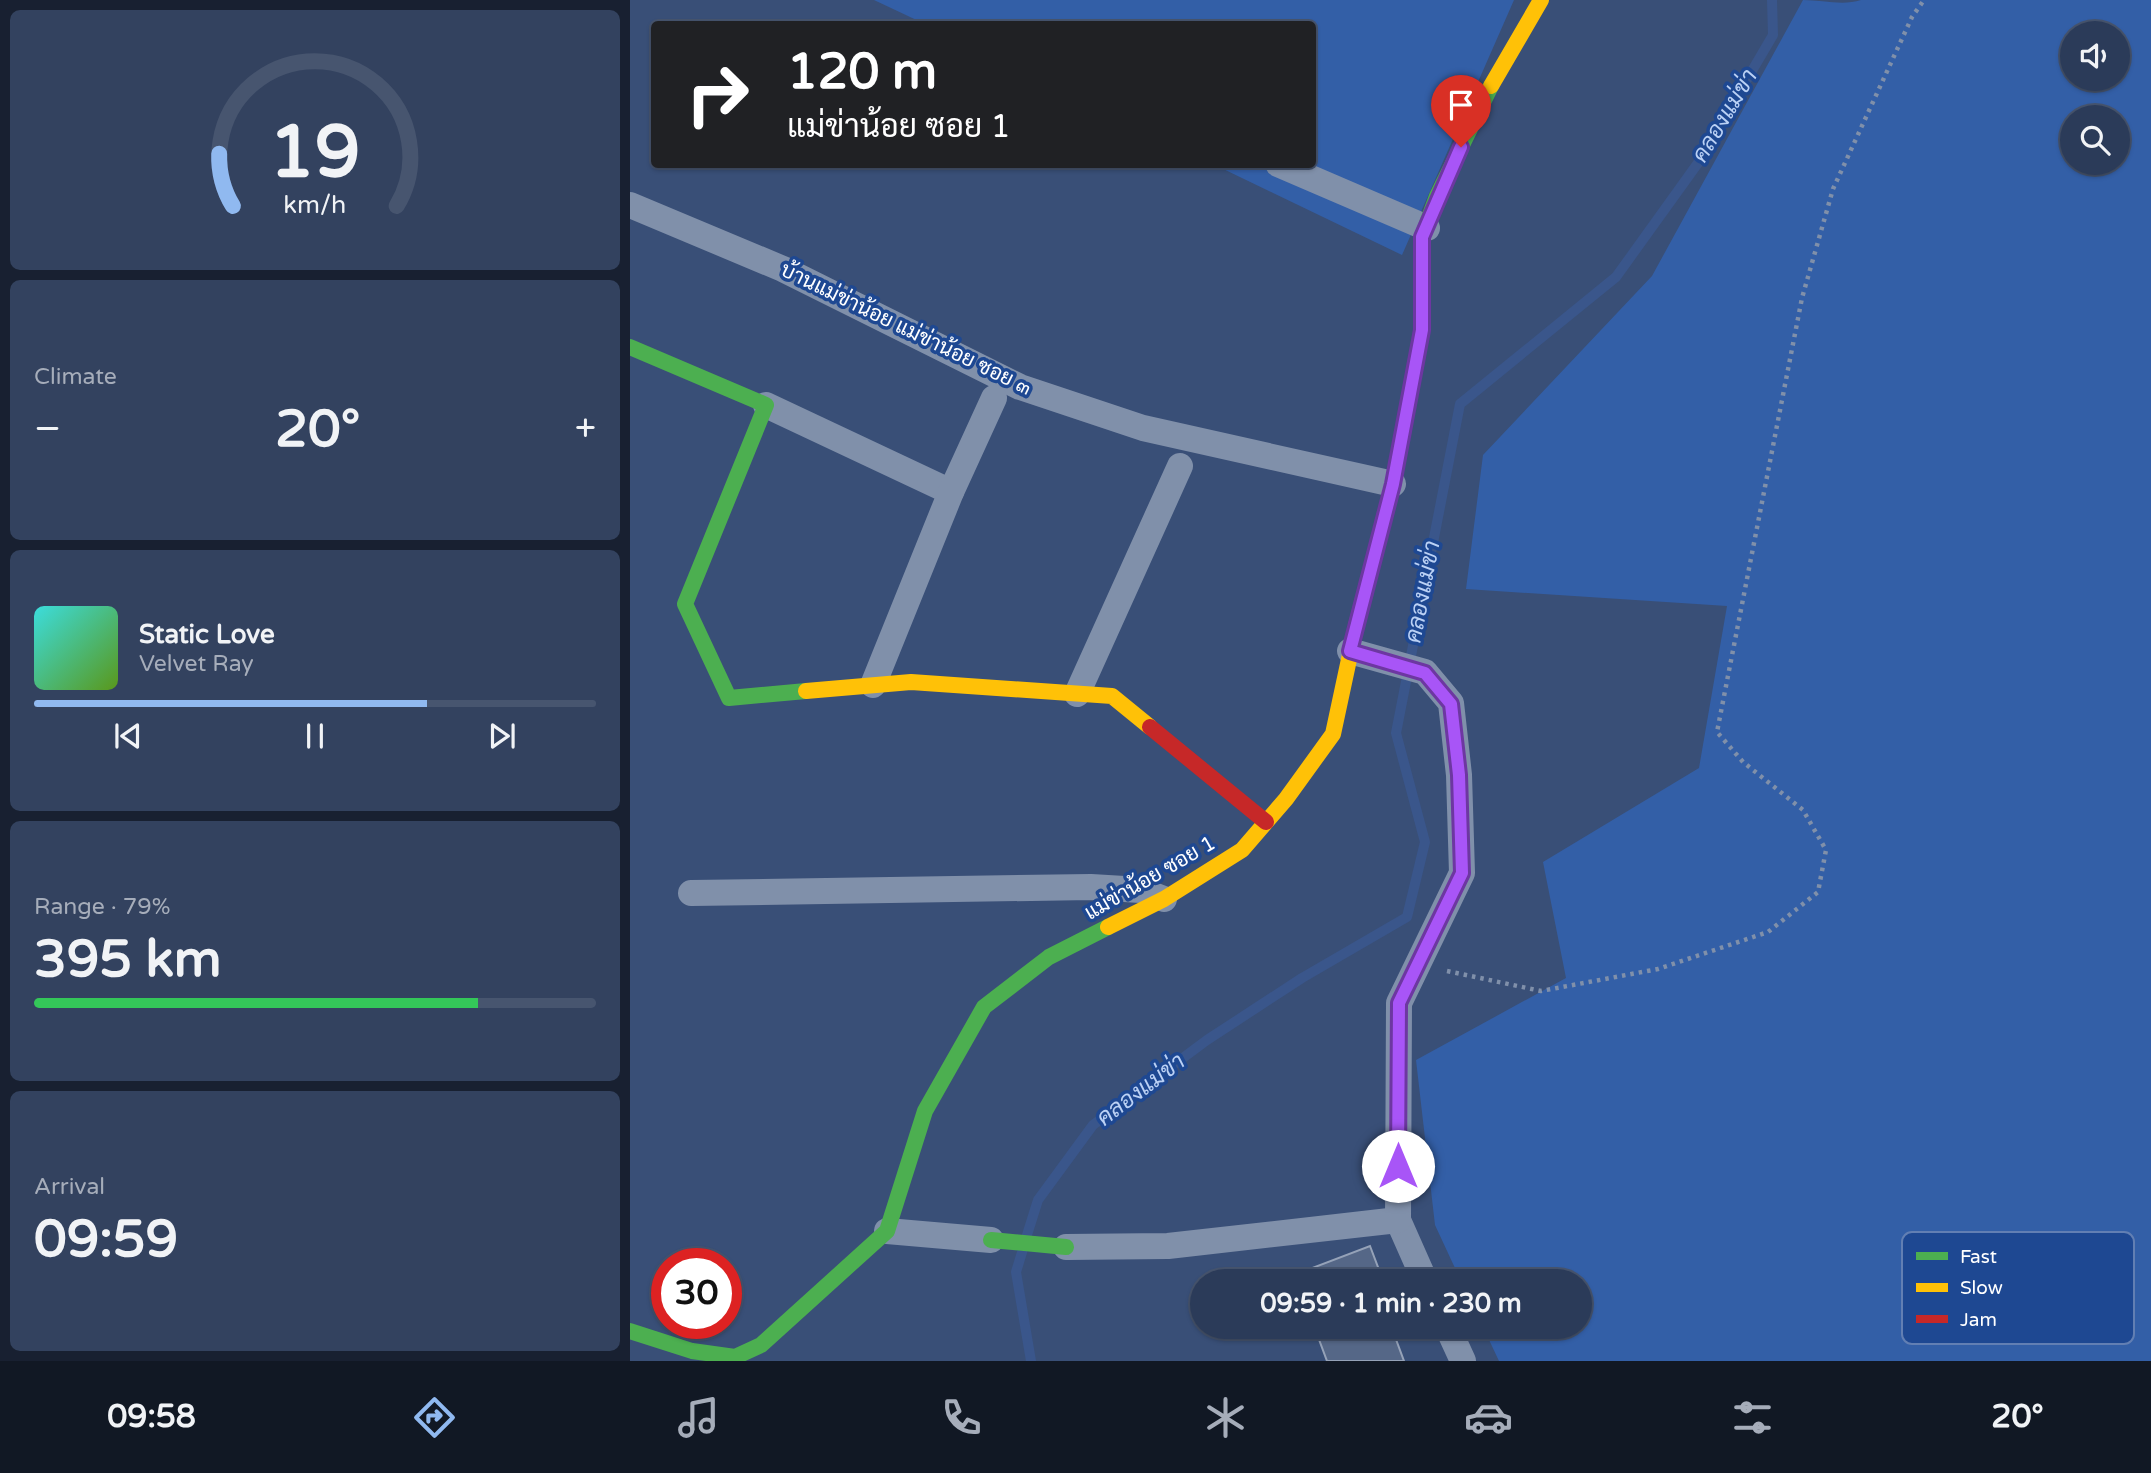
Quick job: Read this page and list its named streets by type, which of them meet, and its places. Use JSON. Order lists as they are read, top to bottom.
{
  "streets": {
    "street": ["บ้านแม่ข่าน้อย แม่ข่าน้อย ซอย ๓", "แม่ข่าน้อย ซอย 1"]
  },
  "crossings": [
    ["บ้านแม่ข่าน้อย แม่ข่าน้อย ซอย ๓", "แม่ข่าน้อย ซอย 1"]
  ],
  "water": ["คลองแม่ข่า"],
  "legend": ["Fast", "Slow", "Jam"],
  "page": {
    "turn": ["120 m", "แม่ข่าน้อย ซอย 1"],
    "tile": [
      "Climate",
      ["Range · 79%", "395 km"],
      ["Arrival", "09:59"]
    ],
    "heat": ["−", "20°", "+"],
    "song": ["Static Love", "Velvet Ray"],
    "limit": "30",
    "trip": "09:59 · 1 min · 230 m",
    "tabs": ["09:58", "20°"],
    "gauge": ["19", "km/h"]
  }
}
